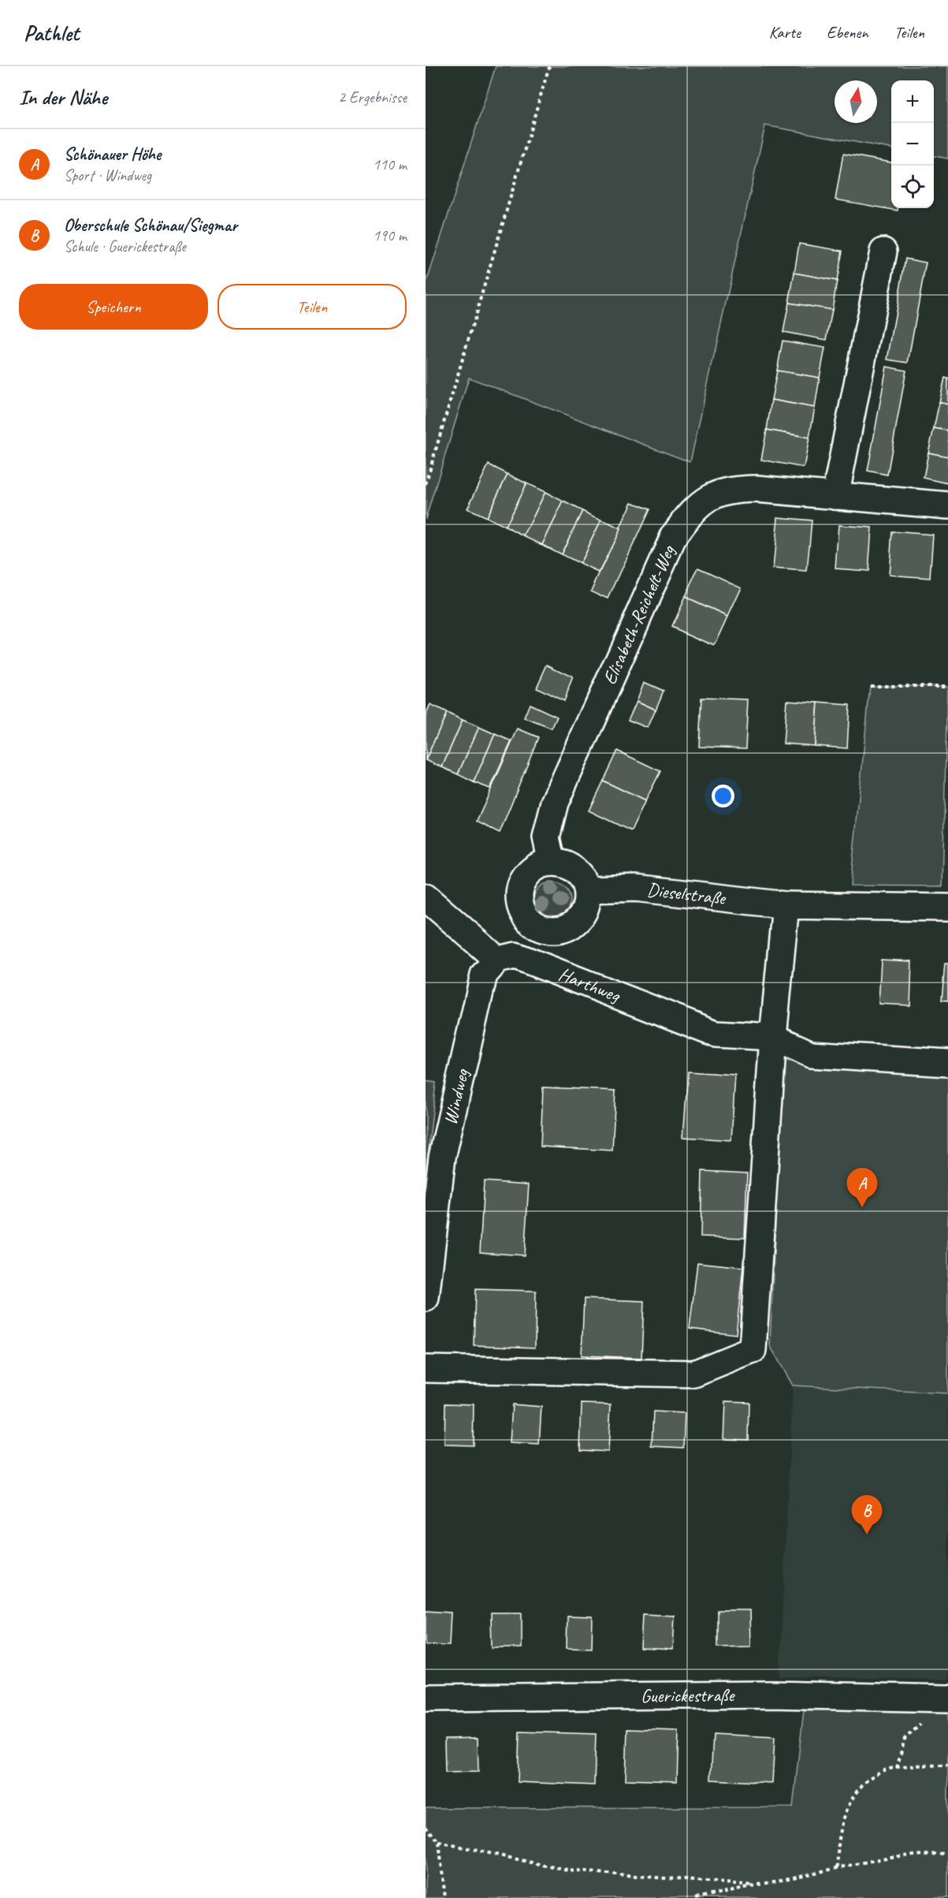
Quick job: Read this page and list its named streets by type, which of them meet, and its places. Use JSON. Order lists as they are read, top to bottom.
{
  "streets": {
    "street": [
      "Elisabeth-Reichelt-Weg",
      "Dieselstraße",
      "Harthweg",
      "Windweg",
      "Guerickestraße"
    ]
  },
  "crossings": [
    ["Elisabeth-Reichelt-Weg", "Dieselstraße"],
    ["Harthweg", "Windweg"]
  ],
  "north": "top",
  "page": {
    "header": "Pathlet",
    "nav": ["Karte", "Ebenen", "Teilen"],
    "heading": ["In der Nähe", "2 Ergebnisse"],
    "map_buttons": ["+", "−"],
    "list": [
      {
        "mark": "A",
        "name": "Schönauer Höhe",
        "note": "Sport · Windweg",
        "value": "110 m"
      },
      {
        "mark": "B",
        "name": "Oberschule Schönau/Siegmar",
        "note": "Schule · Guerickestraße",
        "value": "190 m"
      }
    ],
    "buttons": ["Speichern", "Teilen"],
    "pins": ["A", "B"]
  }
}
